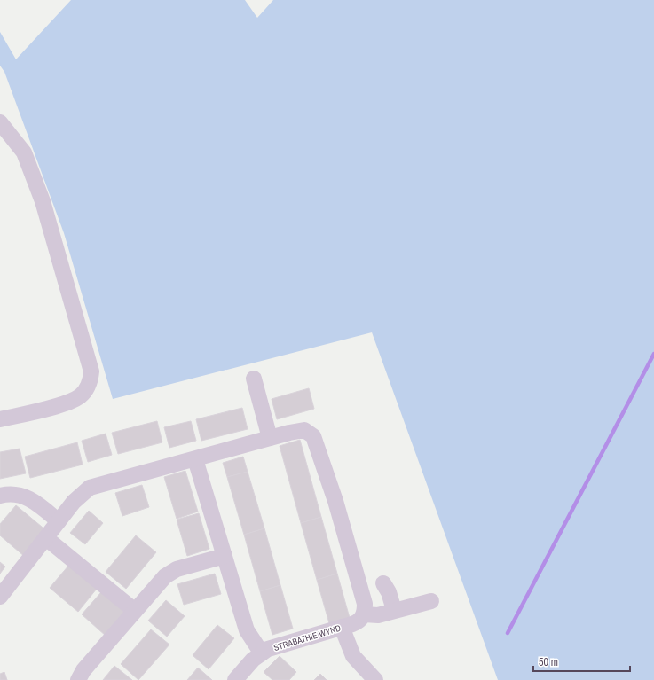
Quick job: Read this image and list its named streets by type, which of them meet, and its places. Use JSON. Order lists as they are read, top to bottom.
{
  "streets": {
    "street": ["STRABATHIE WYND"]
  },
  "scale_bar": "50 m"
}
